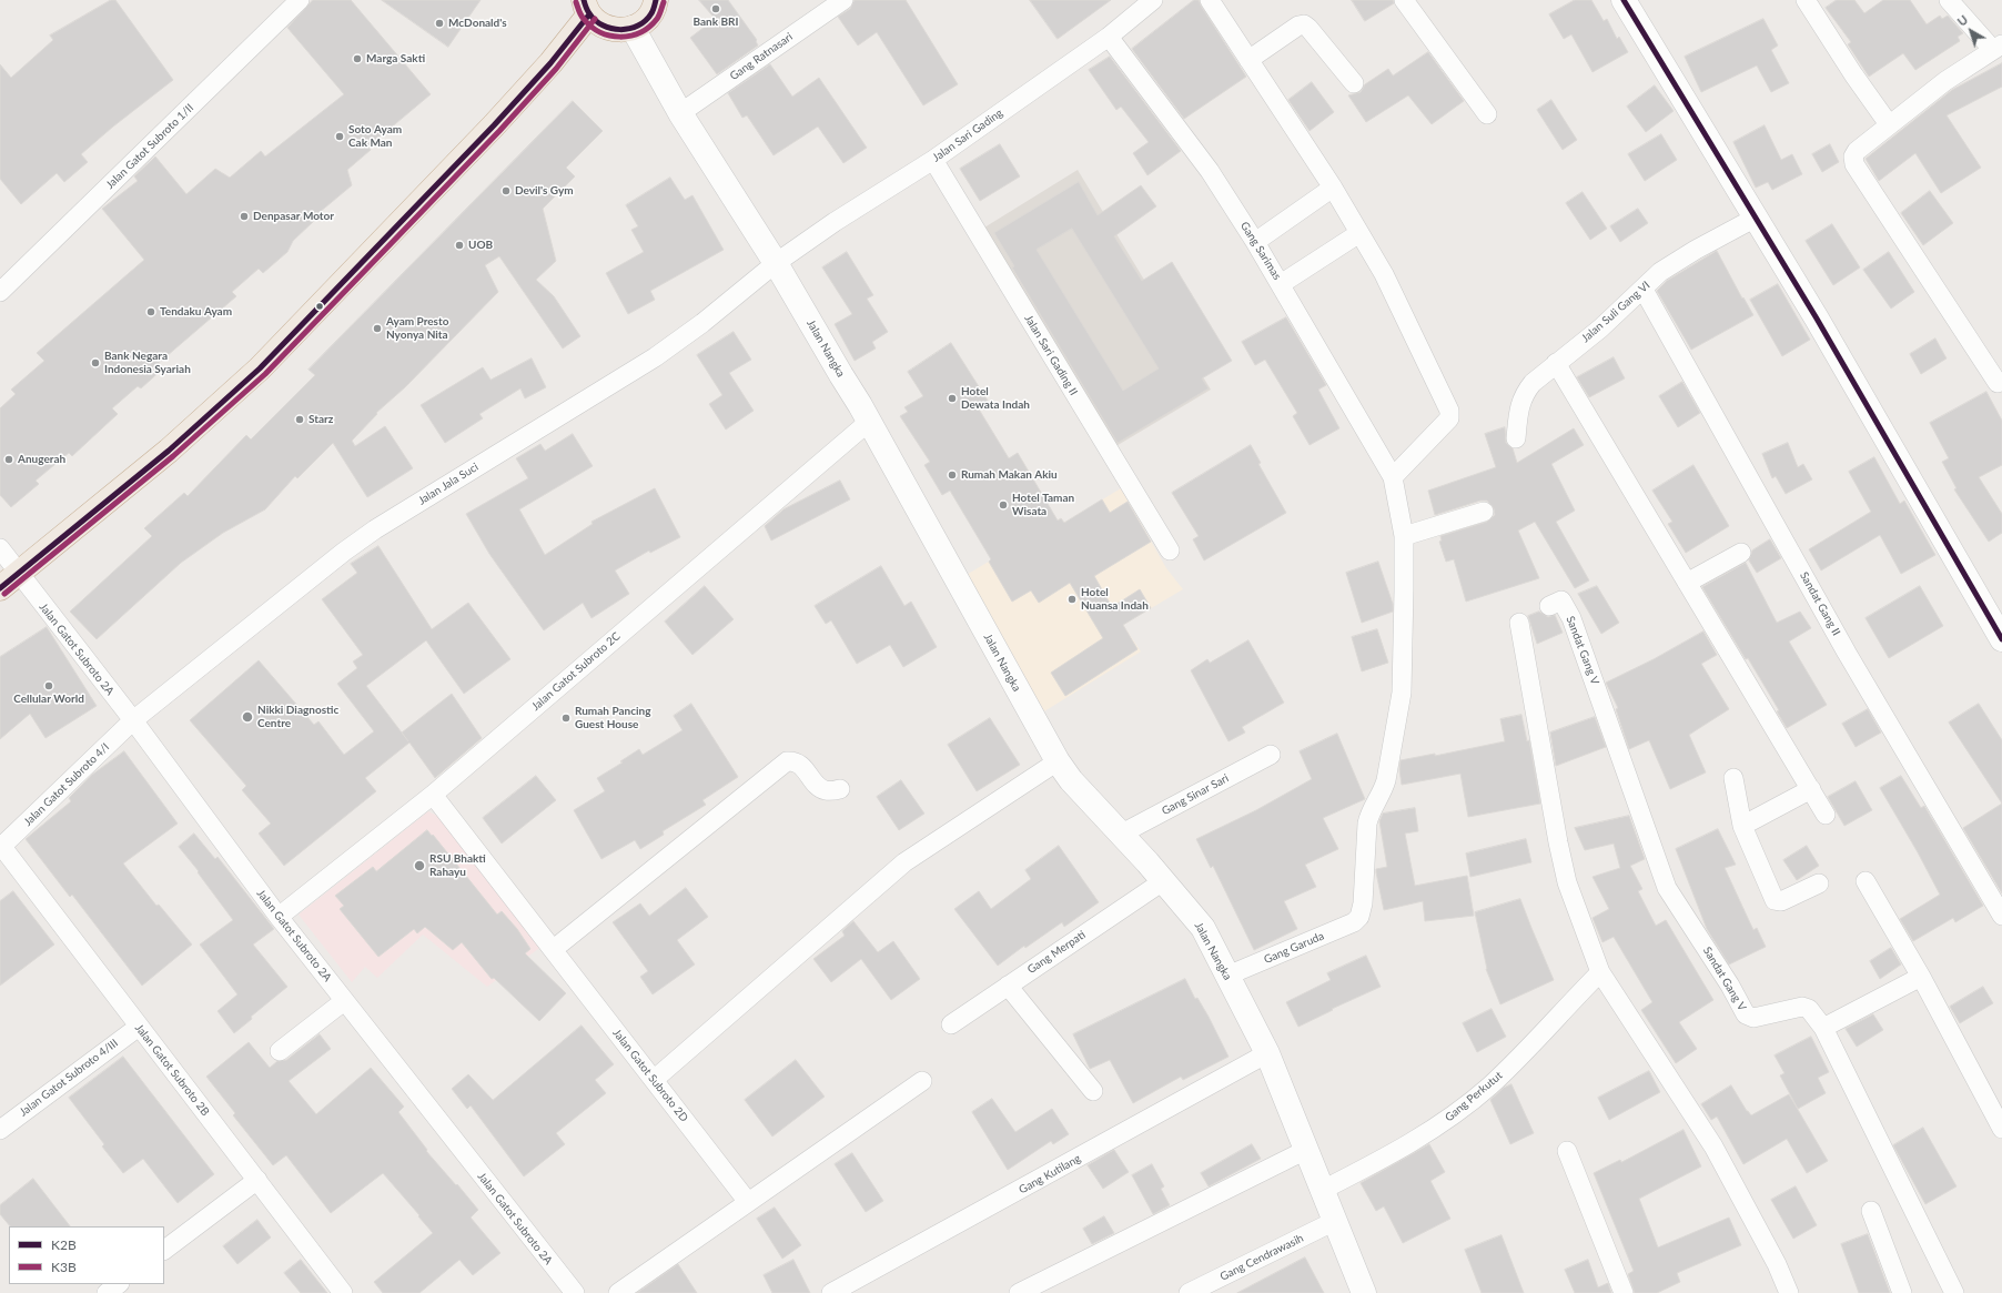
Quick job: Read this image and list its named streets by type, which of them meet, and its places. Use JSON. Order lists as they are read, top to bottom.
{
  "streets": {
    "main road": ["Jalan Nangka"],
    "street": [
      "Gang Ratnasari",
      "Jalan Sari Gading",
      "Jalan Gatot Subroto 1/II",
      "Gang Sarimas",
      "Jalan Suli Gang VI",
      "Jalan Sari Gading II",
      "Jalan Jala Suci",
      "Sandat Gang II",
      "Jalan Gatot Subroto 2A",
      "Sandat Gang V",
      "Jalan Gatot Subroto 2C",
      "Jalan Gatot Subroto 4/I",
      "Gang Sinar Sari",
      "Gang Garuda",
      "Gang Merpati",
      "Jalan Gatot Subroto 2B",
      "Jalan Gatot Subroto 2D",
      "Jalan Gatot Subroto 4/III",
      "Gang Perkutut",
      "Gang Kutilang",
      "Gang Cendrawasih"
    ]
  },
  "crossings": [
    ["Gang Ratnasari", "Jalan Nangka"],
    ["Jalan Sari Gading", "Gang Sarimas"],
    ["Jalan Sari Gading", "Jalan Nangka"],
    ["Jalan Sari Gading", "Jalan Sari Gading II"],
    ["Jalan Sari Gading", "Jalan Jala Suci"],
    ["Gang Sarimas", "Gang Garuda"],
    ["Jalan Suli Gang VI", "Sandat Gang II"],
    ["Jalan Nangka", "Jalan Jala Suci"],
    ["Jalan Nangka", "Jalan Gatot Subroto 2C"],
    ["Jalan Nangka", "Gang Sinar Sari"],
    ["Jalan Nangka", "Gang Garuda"],
    ["Jalan Nangka", "Gang Merpati"],
    ["Jalan Nangka", "Gang Perkutut"],
    ["Jalan Nangka", "Gang Kutilang"],
    ["Jalan Nangka", "Gang Cendrawasih"],
    ["Jalan Jala Suci", "Jalan Gatot Subroto 2A"],
    ["Jalan Jala Suci", "Jalan Gatot Subroto 4/I"],
    ["Jalan Gatot Subroto 2A", "Jalan Gatot Subroto 2C"],
    ["Jalan Gatot Subroto 2A", "Jalan Gatot Subroto 4/I"],
    ["Jalan Gatot Subroto 2C", "Jalan Gatot Subroto 2D"],
    ["Jalan Gatot Subroto 4/I", "Jalan Gatot Subroto 2B"],
    ["Jalan Gatot Subroto 2B", "Jalan Gatot Subroto 4/III"]
  ],
  "places": [
    "Bank BRI",
    "McDonald's",
    "Marga Sakti",
    "Soto Ayam Cak Man",
    "Devil's Gym",
    "Denpasar Motor",
    "UOB",
    "Tendaku Ayam",
    "Ayam Presto Nyonya Nita",
    "Bank Negara Indonesia Syariah",
    "Hotel Dewata Indah",
    "Starz",
    "Anugerah",
    "Rumah Makan Akiu",
    "Hotel Taman Wisata",
    "Hotel Nuansa Indah",
    "Cellular World",
    "Nikki Diagnostic Centre",
    "Rumah Pancing Guest House",
    "RSU Bhakti Rahayu"
  ],
  "lines": ["transit line K2B", "transit line K3B"],
  "legend": ["K2B", "K3B"],
  "north": "top left"
}
